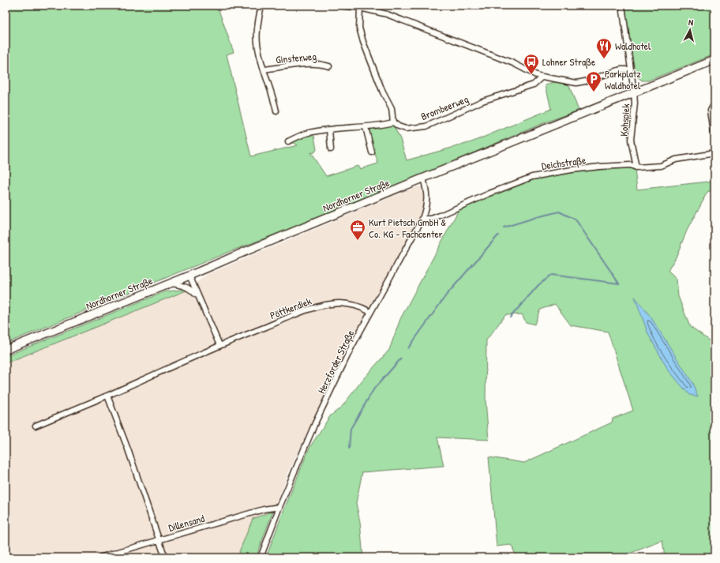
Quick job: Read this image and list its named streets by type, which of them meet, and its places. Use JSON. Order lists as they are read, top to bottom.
{
  "streets": {
    "main road": ["Nordhorner Straße"],
    "street": [
      "Ginsterweg",
      "Brombeerweg",
      "Kohspiek",
      "Deichstraße",
      "Pöttkerdiek",
      "Herzforder Straße",
      "Dillensand"
    ]
  },
  "crossings": [
    ["Kohspiek", "Deichstraße"],
    ["Kohspiek", "Nordhorner Straße"],
    ["Deichstraße", "Herzforder Straße"],
    ["Nordhorner Straße", "Herzforder Straße"],
    ["Pöttkerdiek", "Herzforder Straße"],
    ["Herzforder Straße", "Dillensand"]
  ],
  "places": {
    "restaurant": ["Waldhotel"],
    "bus stop": ["Lohner Straße"],
    "parking": ["Parkplatz Waldhotel"],
    "office": ["Kurt Pietsch GmbH & Co. KG - Fachcenter"]
  },
  "north": "top"
}
